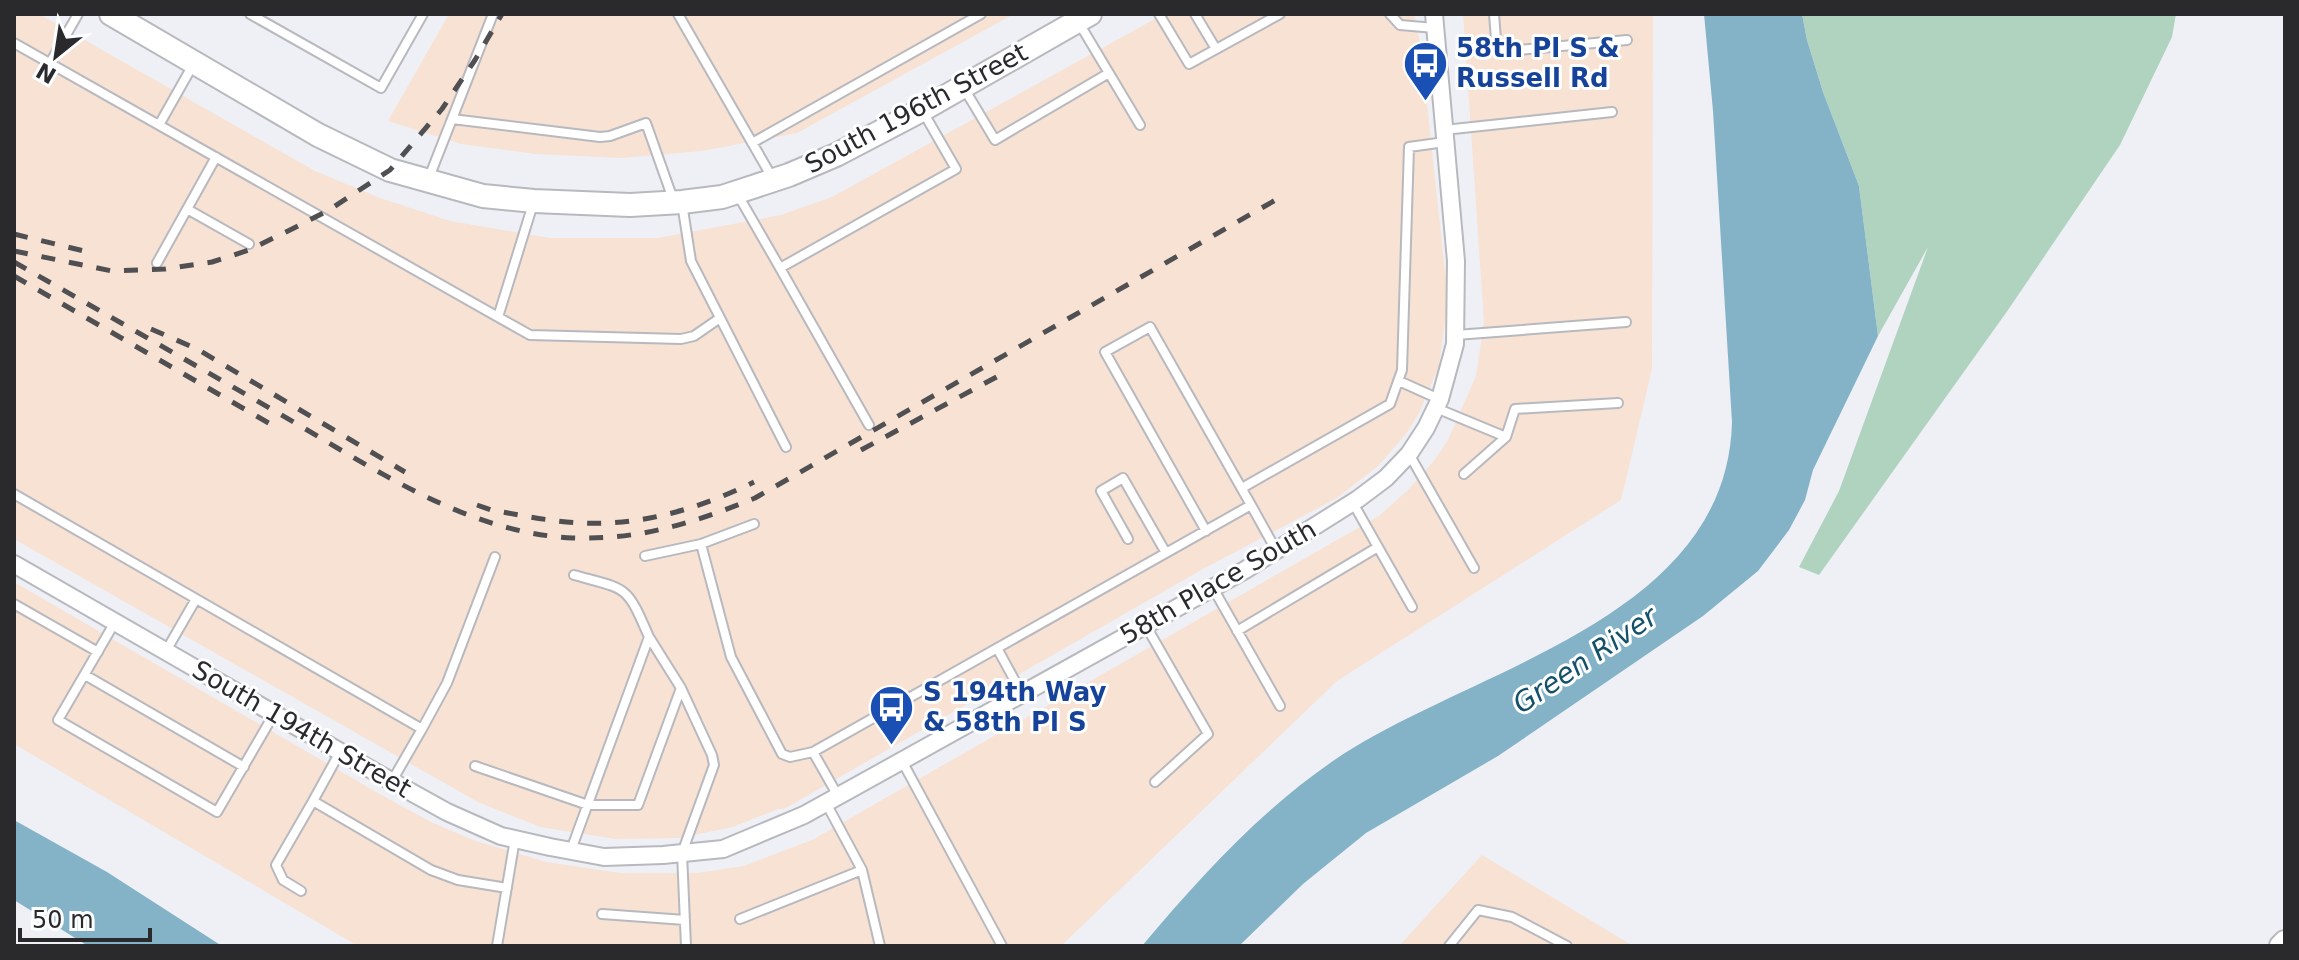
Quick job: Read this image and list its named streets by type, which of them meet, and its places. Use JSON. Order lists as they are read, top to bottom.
{
  "streets": {
    "main road": ["South 196th Street"],
    "street": ["58th Place South", "South 194th Street"]
  },
  "crossings": [
    ["58th Place South", "South 194th Street"]
  ],
  "water": ["Green River"],
  "places": {
    "bus stop": ["58th Pl S & Russell Rd", "S 194th Way & 58th Pl S"]
  },
  "scale_bar": "50 m",
  "north": "bottom left"
}
